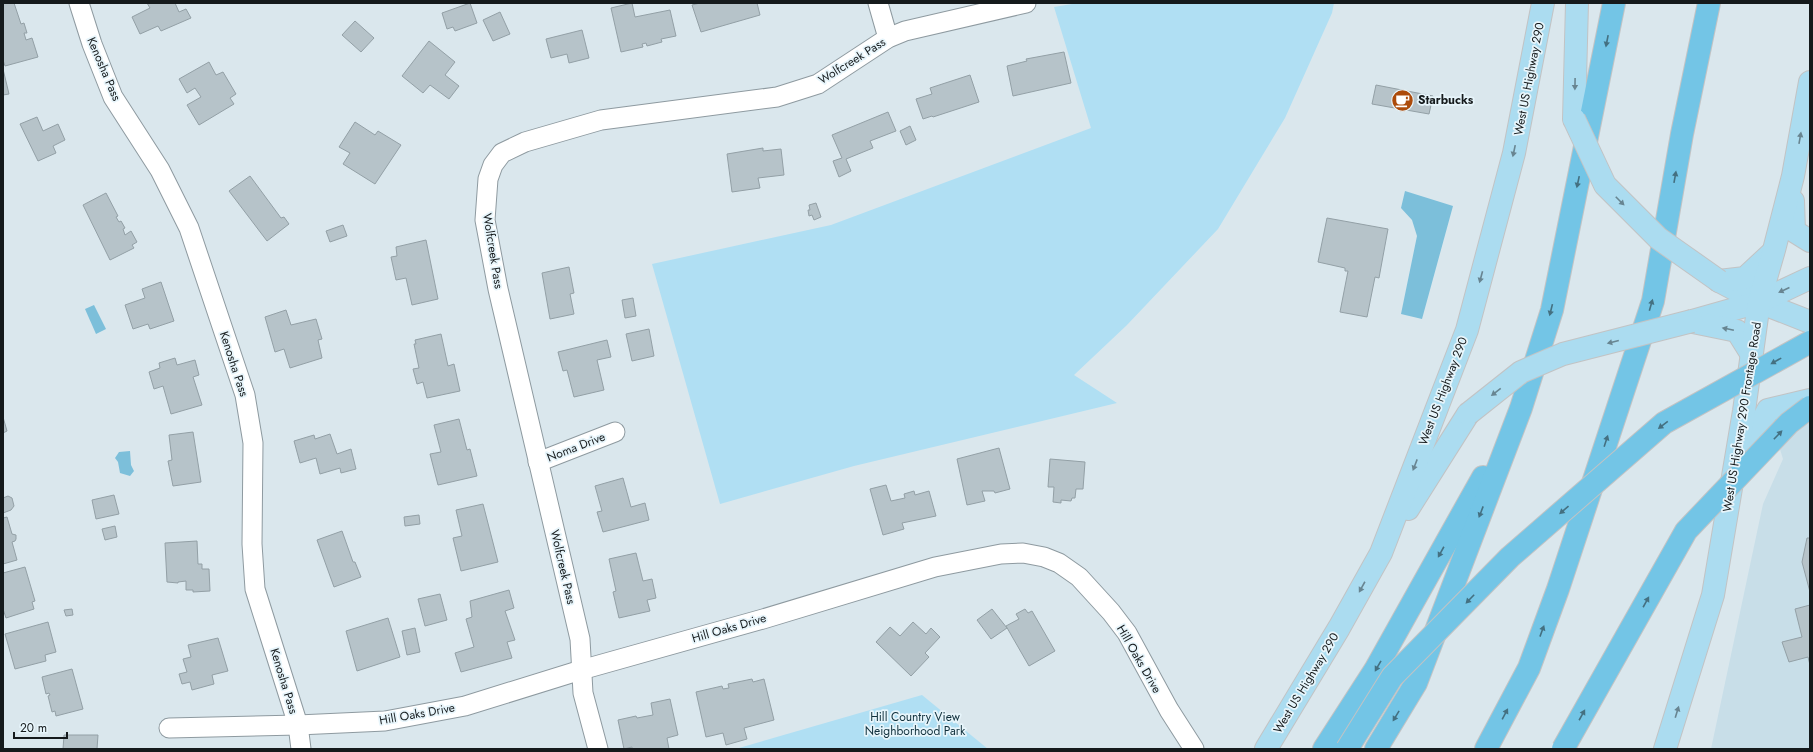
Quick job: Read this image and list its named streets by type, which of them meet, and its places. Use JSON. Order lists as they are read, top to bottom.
{
  "streets": {
    "main road": ["West US Highway 290", "West US Highway 290 Frontage Road"],
    "street": [
      "Wolfcreek Pass",
      "Kenosha Pass",
      "Noma Drive",
      "Hill Oaks Drive"
    ]
  },
  "crossings": [
    ["Wolfcreek Pass", "Noma Drive"],
    ["Wolfcreek Pass", "Hill Oaks Drive"],
    ["Kenosha Pass", "Hill Oaks Drive"]
  ],
  "one_way": ["West US Highway 290", "West US Highway 290 Frontage Road"],
  "parks": ["Hill Country View Neighborhood Park"],
  "places": {
    "cafe": ["Starbucks"]
  },
  "scale_bar": "20 m"
}
